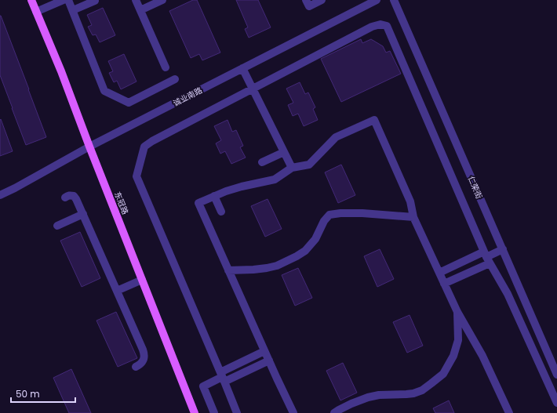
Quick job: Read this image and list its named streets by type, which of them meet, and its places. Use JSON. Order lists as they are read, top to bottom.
{
  "streets": {
    "main road": ["东冠路"],
    "street": ["诚业南路", "仁荣街"]
  },
  "crossings": [
    ["诚业南路", "东冠路"]
  ],
  "scale_bar": "50 m"
}
